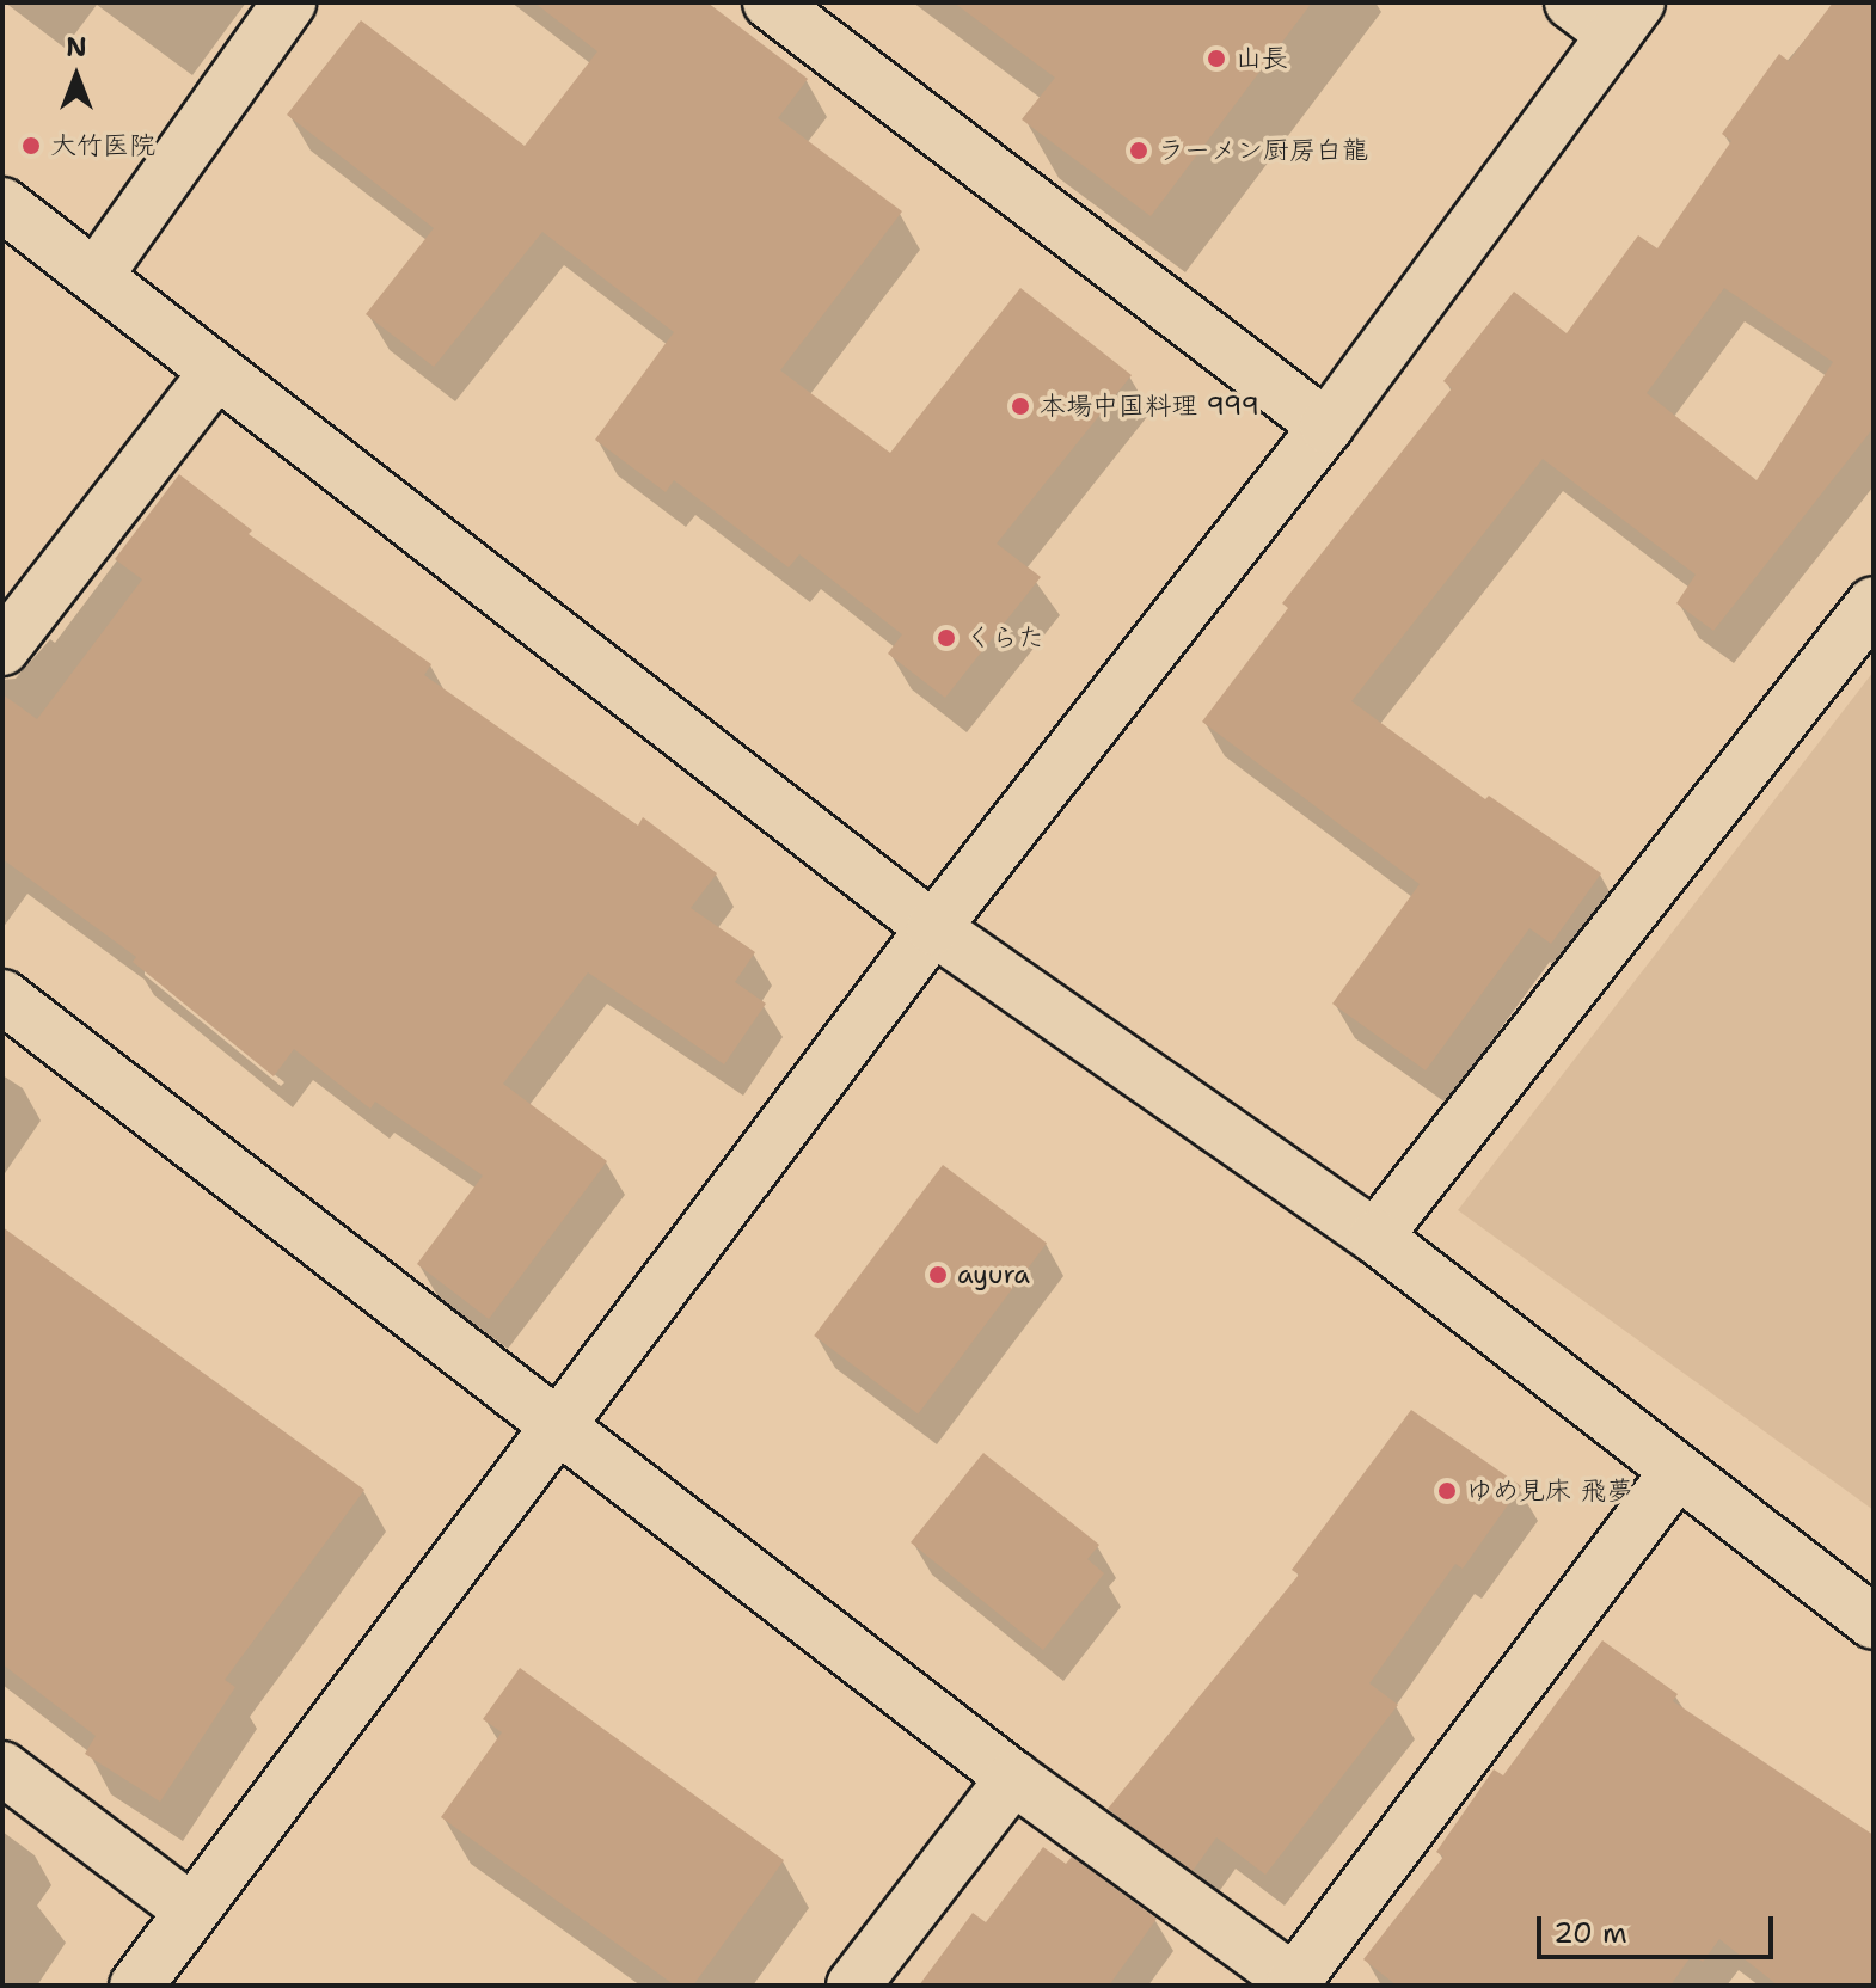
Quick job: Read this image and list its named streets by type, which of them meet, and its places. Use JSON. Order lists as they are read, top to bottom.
{
  "places": [
    "山長",
    "大竹医院",
    "ラーメン厨房白龍",
    "本場中国料理 999",
    "くらた",
    "ayura",
    "ゆめ見床 飛夢"
  ],
  "scale_bar": "20 m",
  "north": "top"
}
